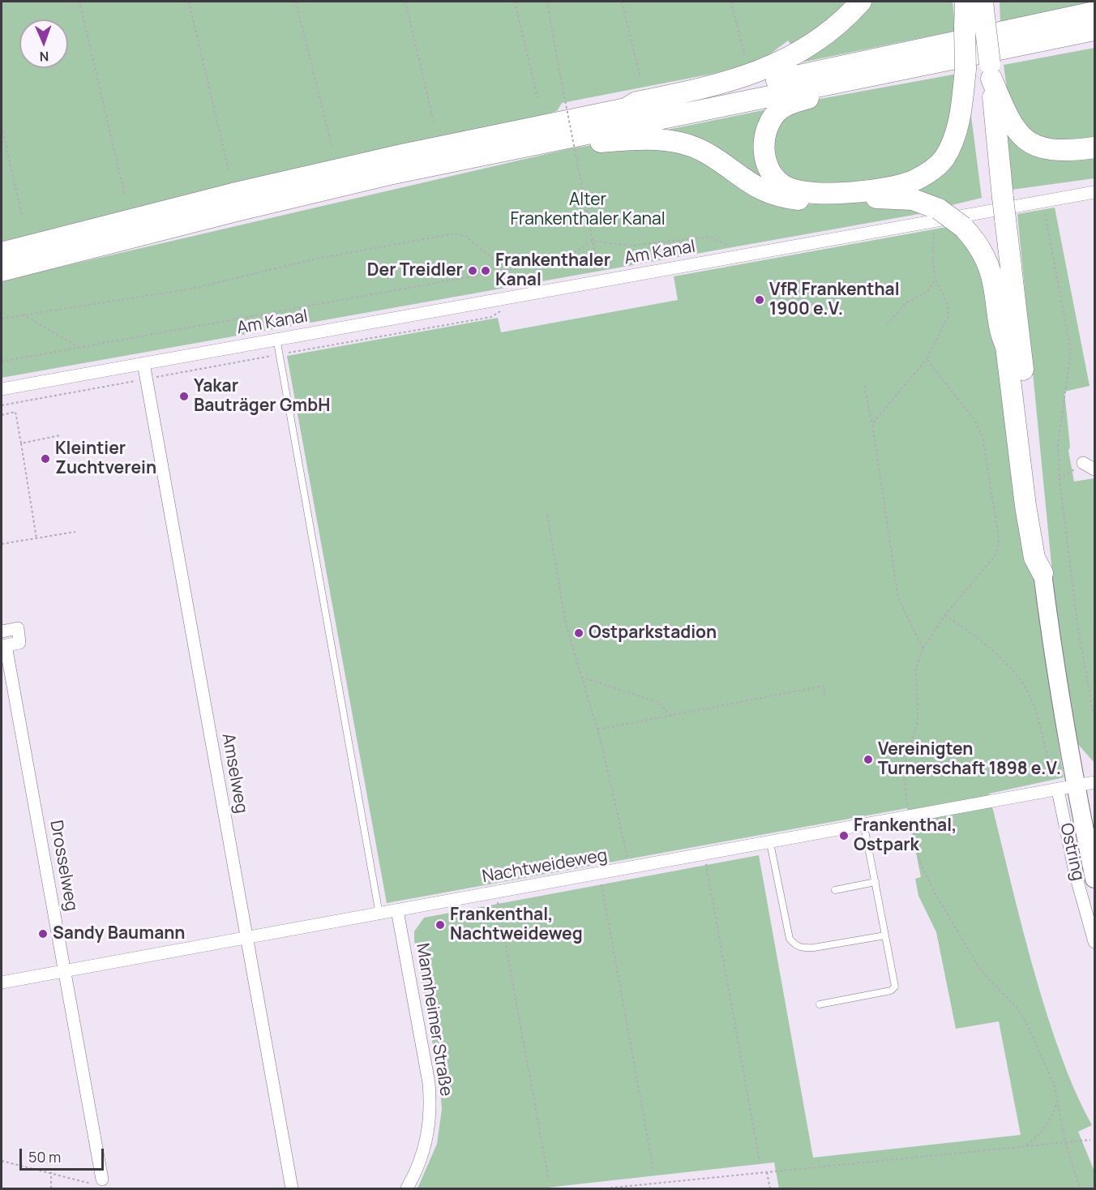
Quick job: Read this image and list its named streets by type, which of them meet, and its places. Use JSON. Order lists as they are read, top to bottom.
{
  "streets": {
    "main road": ["Ostring"],
    "street": [
      "Am Kanal",
      "Amselweg",
      "Drosselweg",
      "Nachtweideweg",
      "Mannheimer Straße"
    ]
  },
  "crossings": [
    ["Am Kanal", "Amselweg"],
    ["Amselweg", "Nachtweideweg"],
    ["Ostring", "Nachtweideweg"],
    ["Drosselweg", "Nachtweideweg"],
    ["Nachtweideweg", "Mannheimer Straße"]
  ],
  "parks": ["Alter Frankenthaler Kanal"],
  "places": [
    "Der Treidler",
    "Frankenthaler Kanal",
    "VfR Frankenthal 1900 e.V.",
    "Yakar Bauträger GmbH",
    "Kleintier Zuchtverein",
    "Ostparkstadion",
    "Vereinigten Turnerschaft 1898 e.V.",
    "Frankenthal, Ostpark",
    "Frankenthal, Nachtweideweg",
    "Sandy Baumann"
  ],
  "scale_bar": "50 m",
  "north": "bottom"
}
